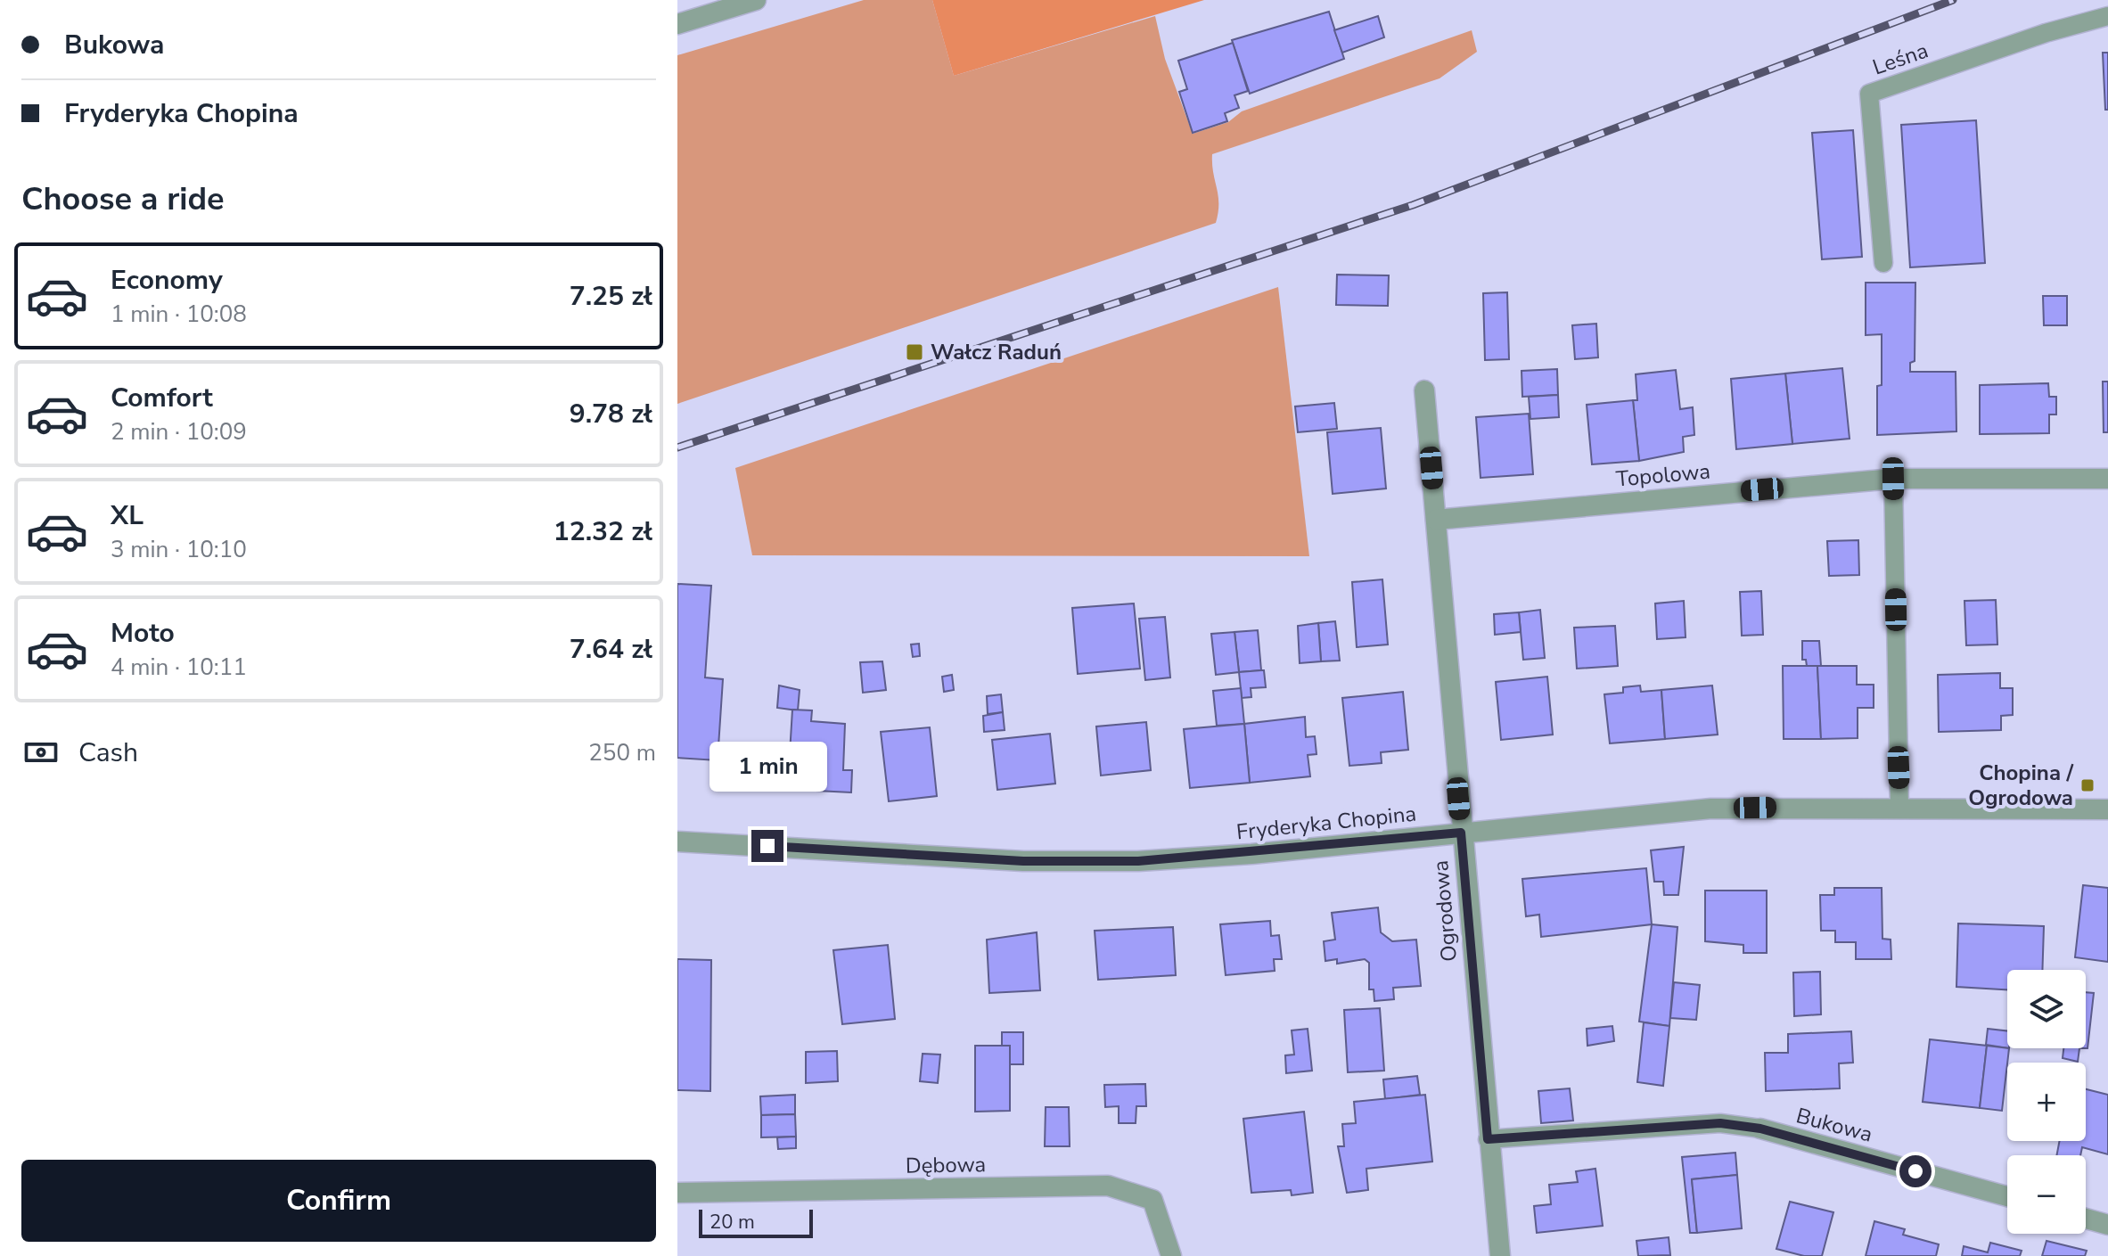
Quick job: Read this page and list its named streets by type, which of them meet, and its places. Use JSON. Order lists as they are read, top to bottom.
{
  "streets": {
    "street": [
      "Topolowa",
      "Fryderyka Chopina",
      "Ogrodowa",
      "Bukowa",
      "Dębowa"
    ],
    "lane": ["Leśna"]
  },
  "crossings": [
    ["Topolowa", "Ogrodowa"],
    ["Fryderyka Chopina", "Ogrodowa"]
  ],
  "places": {
    "transit": ["Wałcz Raduń", "Chopina / Ogrodowa"]
  },
  "scale_bar": "20 m",
  "page": {
    "banner": ["Bukowa", "Fryderyka Chopina"],
    "heading": "Choose a ride",
    "list": [
      {
        "name": "Economy",
        "note": "1 min · 10:08",
        "value": "7.25 zł"
      },
      {
        "name": "Comfort",
        "note": "2 min · 10:09",
        "value": "9.78 zł"
      },
      {
        "name": "XL",
        "note": "3 min · 10:10",
        "value": "12.32 zł"
      },
      {
        "name": "Moto",
        "note": "4 min · 10:11",
        "value": "7.64 zł"
      }
    ],
    "pay": ["Cash", "250 m"],
    "bubble": "1 min",
    "map_buttons": ["+", "−"],
    "buttons": "Confirm",
    "scale": "20 m"
  }
}
